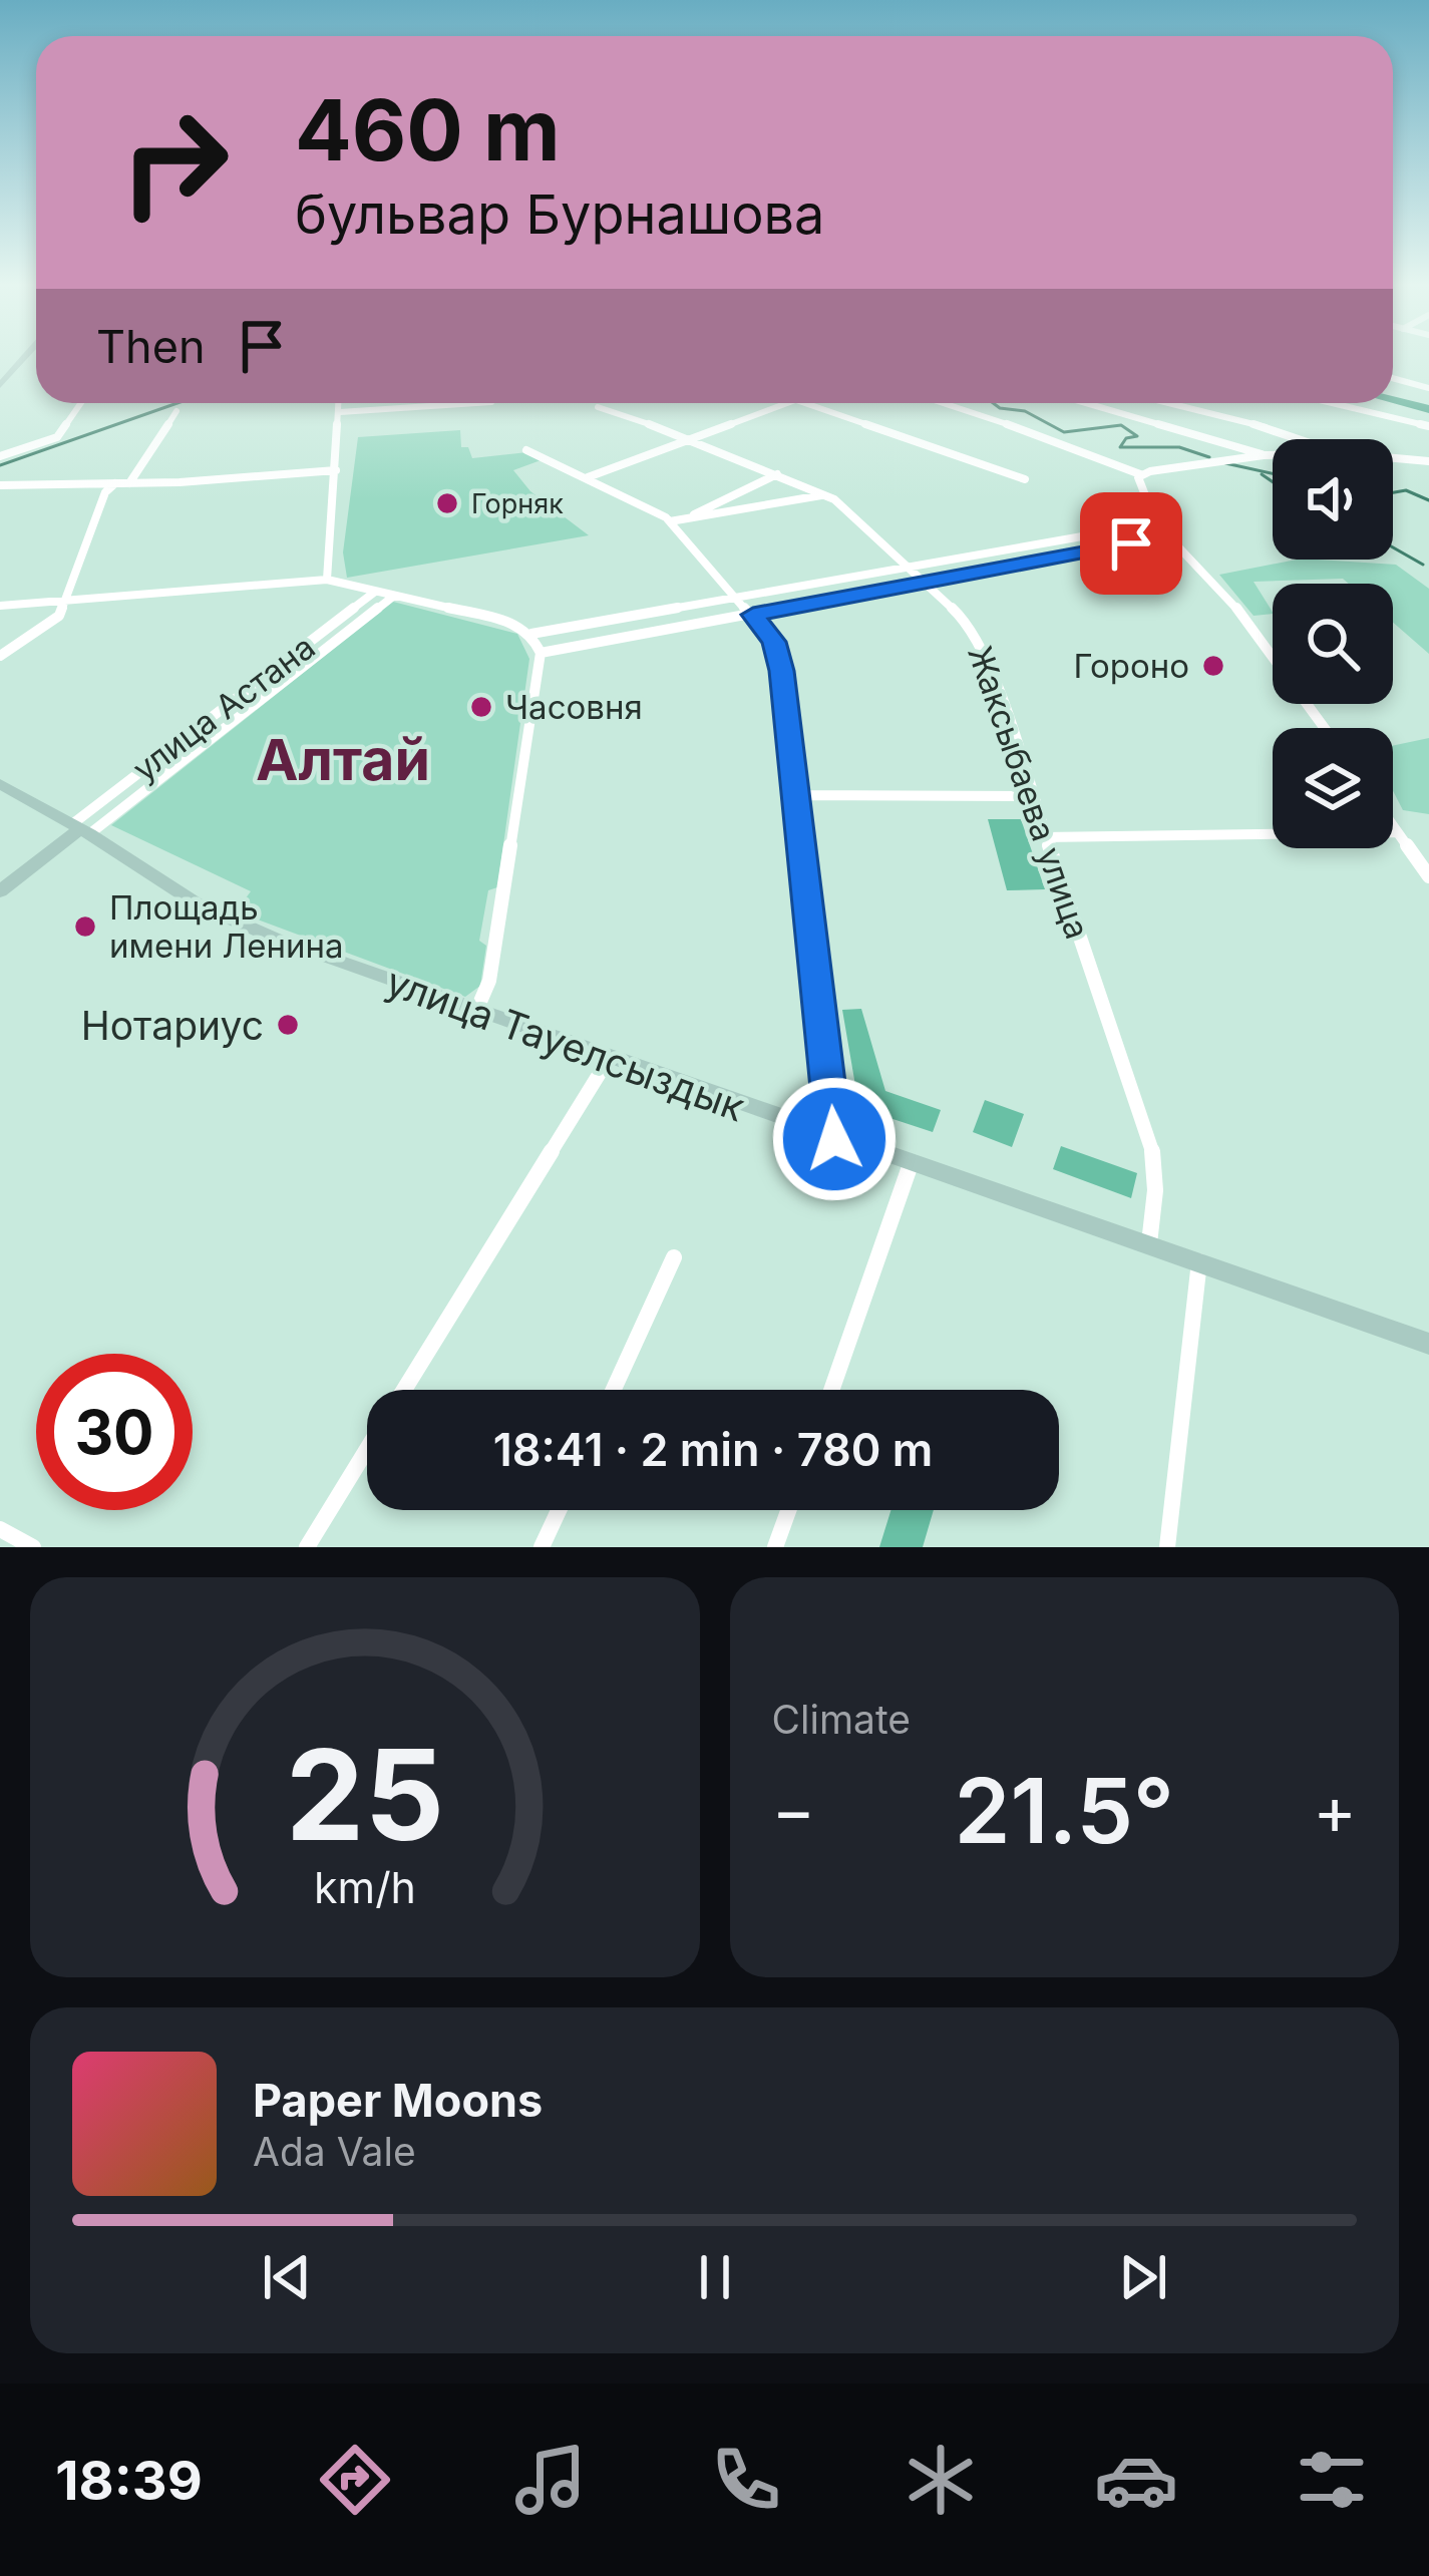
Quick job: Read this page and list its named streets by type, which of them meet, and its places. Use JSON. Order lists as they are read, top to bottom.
{
  "streets": {
    "street": ["улица Астана", "Жаксыбаева улица", "улица Тауелсыздык"]
  },
  "crossings": [
    ["улица Астана", "улица Тауелсыздык"],
    ["Жаксыбаева улица", "улица Тауелсыздык"]
  ],
  "districts": ["Алтай"],
  "places": [
    "Горняк",
    "Гороно",
    "Часовня",
    "Площадь имени Ленина",
    "Нотариус"
  ],
  "page": {
    "turn": ["460 m", "бульвар Бурнашова"],
    "then": "Then",
    "limit": "30",
    "trip": "18:41 · 2 min · 780 m",
    "tile": "Climate",
    "heat": ["−", "21.5°", "+"],
    "song": ["Paper Moons", "Ada Vale"],
    "tabs": "18:39",
    "gauge": ["25", "km/h"]
  }
}
